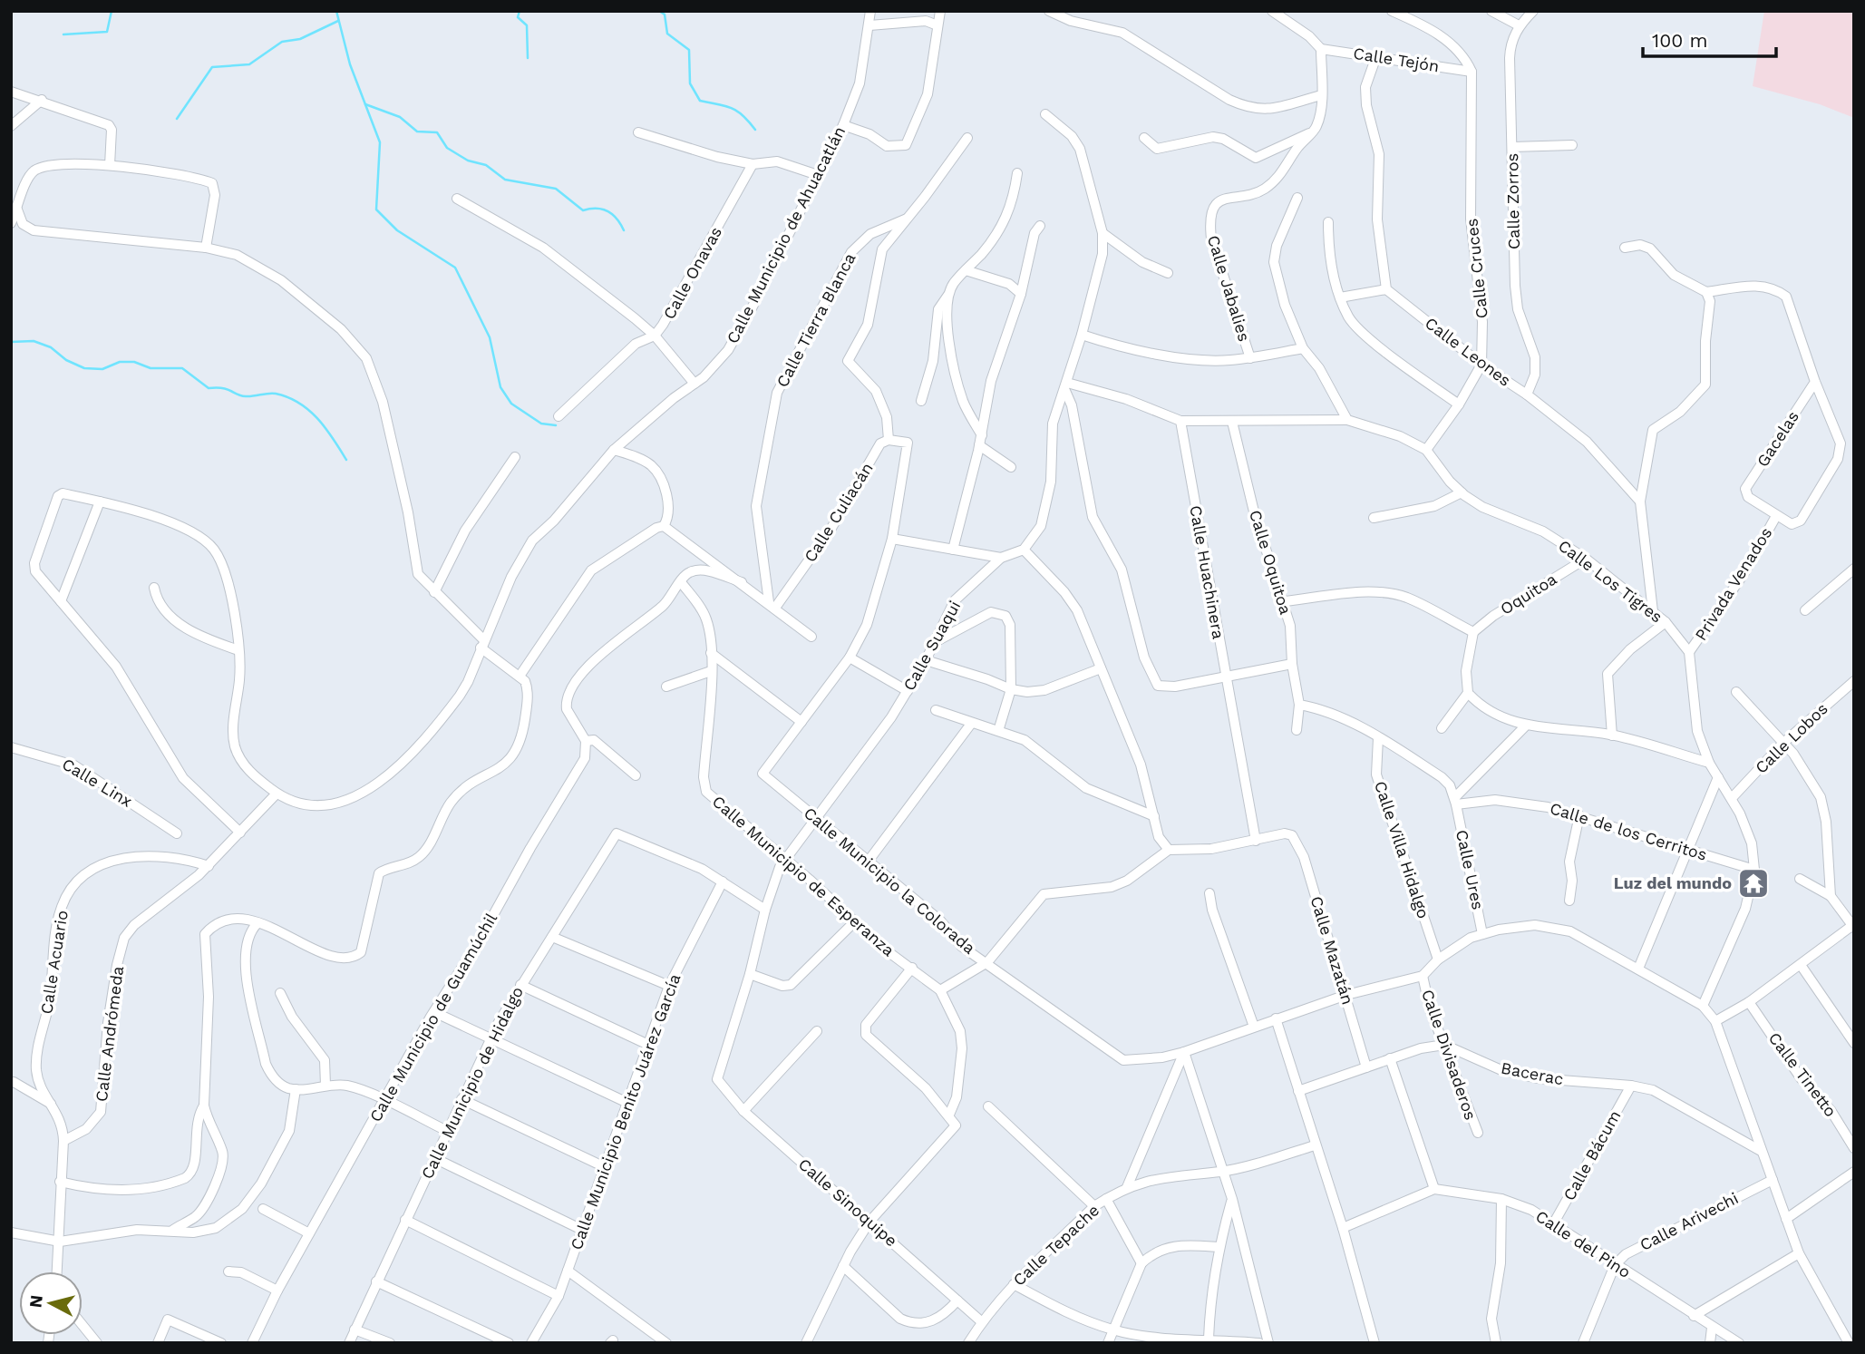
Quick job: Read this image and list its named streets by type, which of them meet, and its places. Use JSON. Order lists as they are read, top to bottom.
{
  "streets": {
    "street": [
      "Calle Tejón",
      "Calle Zorros",
      "Calle Municipio de Ahuacatlán",
      "Calle Cruces",
      "Calle Onavas",
      "Calle Jabalies",
      "Calle Tierra Blanca",
      "Calle Leones",
      "Gacelas",
      "Calle Culiacán",
      "Calle Oquitoa",
      "Calle Huachinera",
      "Calle Los Tigres",
      "Privada Venados",
      "Oquitoa",
      "Calle Suaqui",
      "Calle Lobos",
      "Calle Linx",
      "Calle de los Cerritos",
      "Calle Villa Hidalgo",
      "Calle Ures",
      "Calle Municipio de Esperanza",
      "Calle Municipio la Colorada",
      "Calle Mazatán",
      "Calle Acuario",
      "Calle Municipio de Guamúchil",
      "Calle Andrómeda",
      "Calle Divisaderos",
      "Bacerac",
      "Calle Tinetto",
      "Calle Municipio de Hidalgo",
      "Calle Municipio Benito Juárez García",
      "Calle Bácum",
      "Calle Sinoquipe",
      "Calle Arivechi",
      "Calle del Pino",
      "Calle Tepache"
    ]
  },
  "crossings": [
    ["Calle Tejón", "Calle Cruces"],
    ["Calle Tejón", "Calle Jabalies"],
    ["Calle Zorros", "Calle Leones"],
    ["Calle Municipio de Ahuacatlán", "Calle Andrómeda"],
    ["Calle Cruces", "Calle Leones"],
    ["Calle Cruces", "Calle Los Tigres"],
    ["Calle Tierra Blanca", "Calle Culiacán"],
    ["Gacelas", "Privada Venados"],
    ["Calle Oquitoa", "Calle Los Tigres"],
    ["Calle Huachinera", "Calle Los Tigres"],
    ["Calle Huachinera", "Calle Mazatán"],
    ["Calle Los Tigres", "Privada Venados"],
    ["Calle Los Tigres", "Oquitoa"],
    ["Calle Suaqui", "Calle Municipio de Esperanza"],
    ["Calle Suaqui", "Calle Municipio la Colorada"],
    ["Calle Suaqui", "Calle Sinoquipe"],
    ["Calle de los Cerritos", "Calle Ures"],
    ["Calle Municipio la Colorada", "Calle Mazatán"],
    ["Calle Municipio la Colorada", "Calle Divisaderos"],
    ["Calle Acuario", "Calle Andrómeda"],
    ["Calle Divisaderos", "Bacerac"],
    ["Bacerac", "Calle Bácum"],
    ["Calle Municipio de Hidalgo", "Calle Municipio Benito Juárez García"],
    ["Calle Bácum", "Calle del Pino"],
    ["Calle Sinoquipe", "Calle Tepache"],
    ["Calle Arivechi", "Calle del Pino"]
  ],
  "places": {
    "temple": ["Luz del mundo"]
  },
  "scale_bar": "100 m",
  "north": "left"
}
